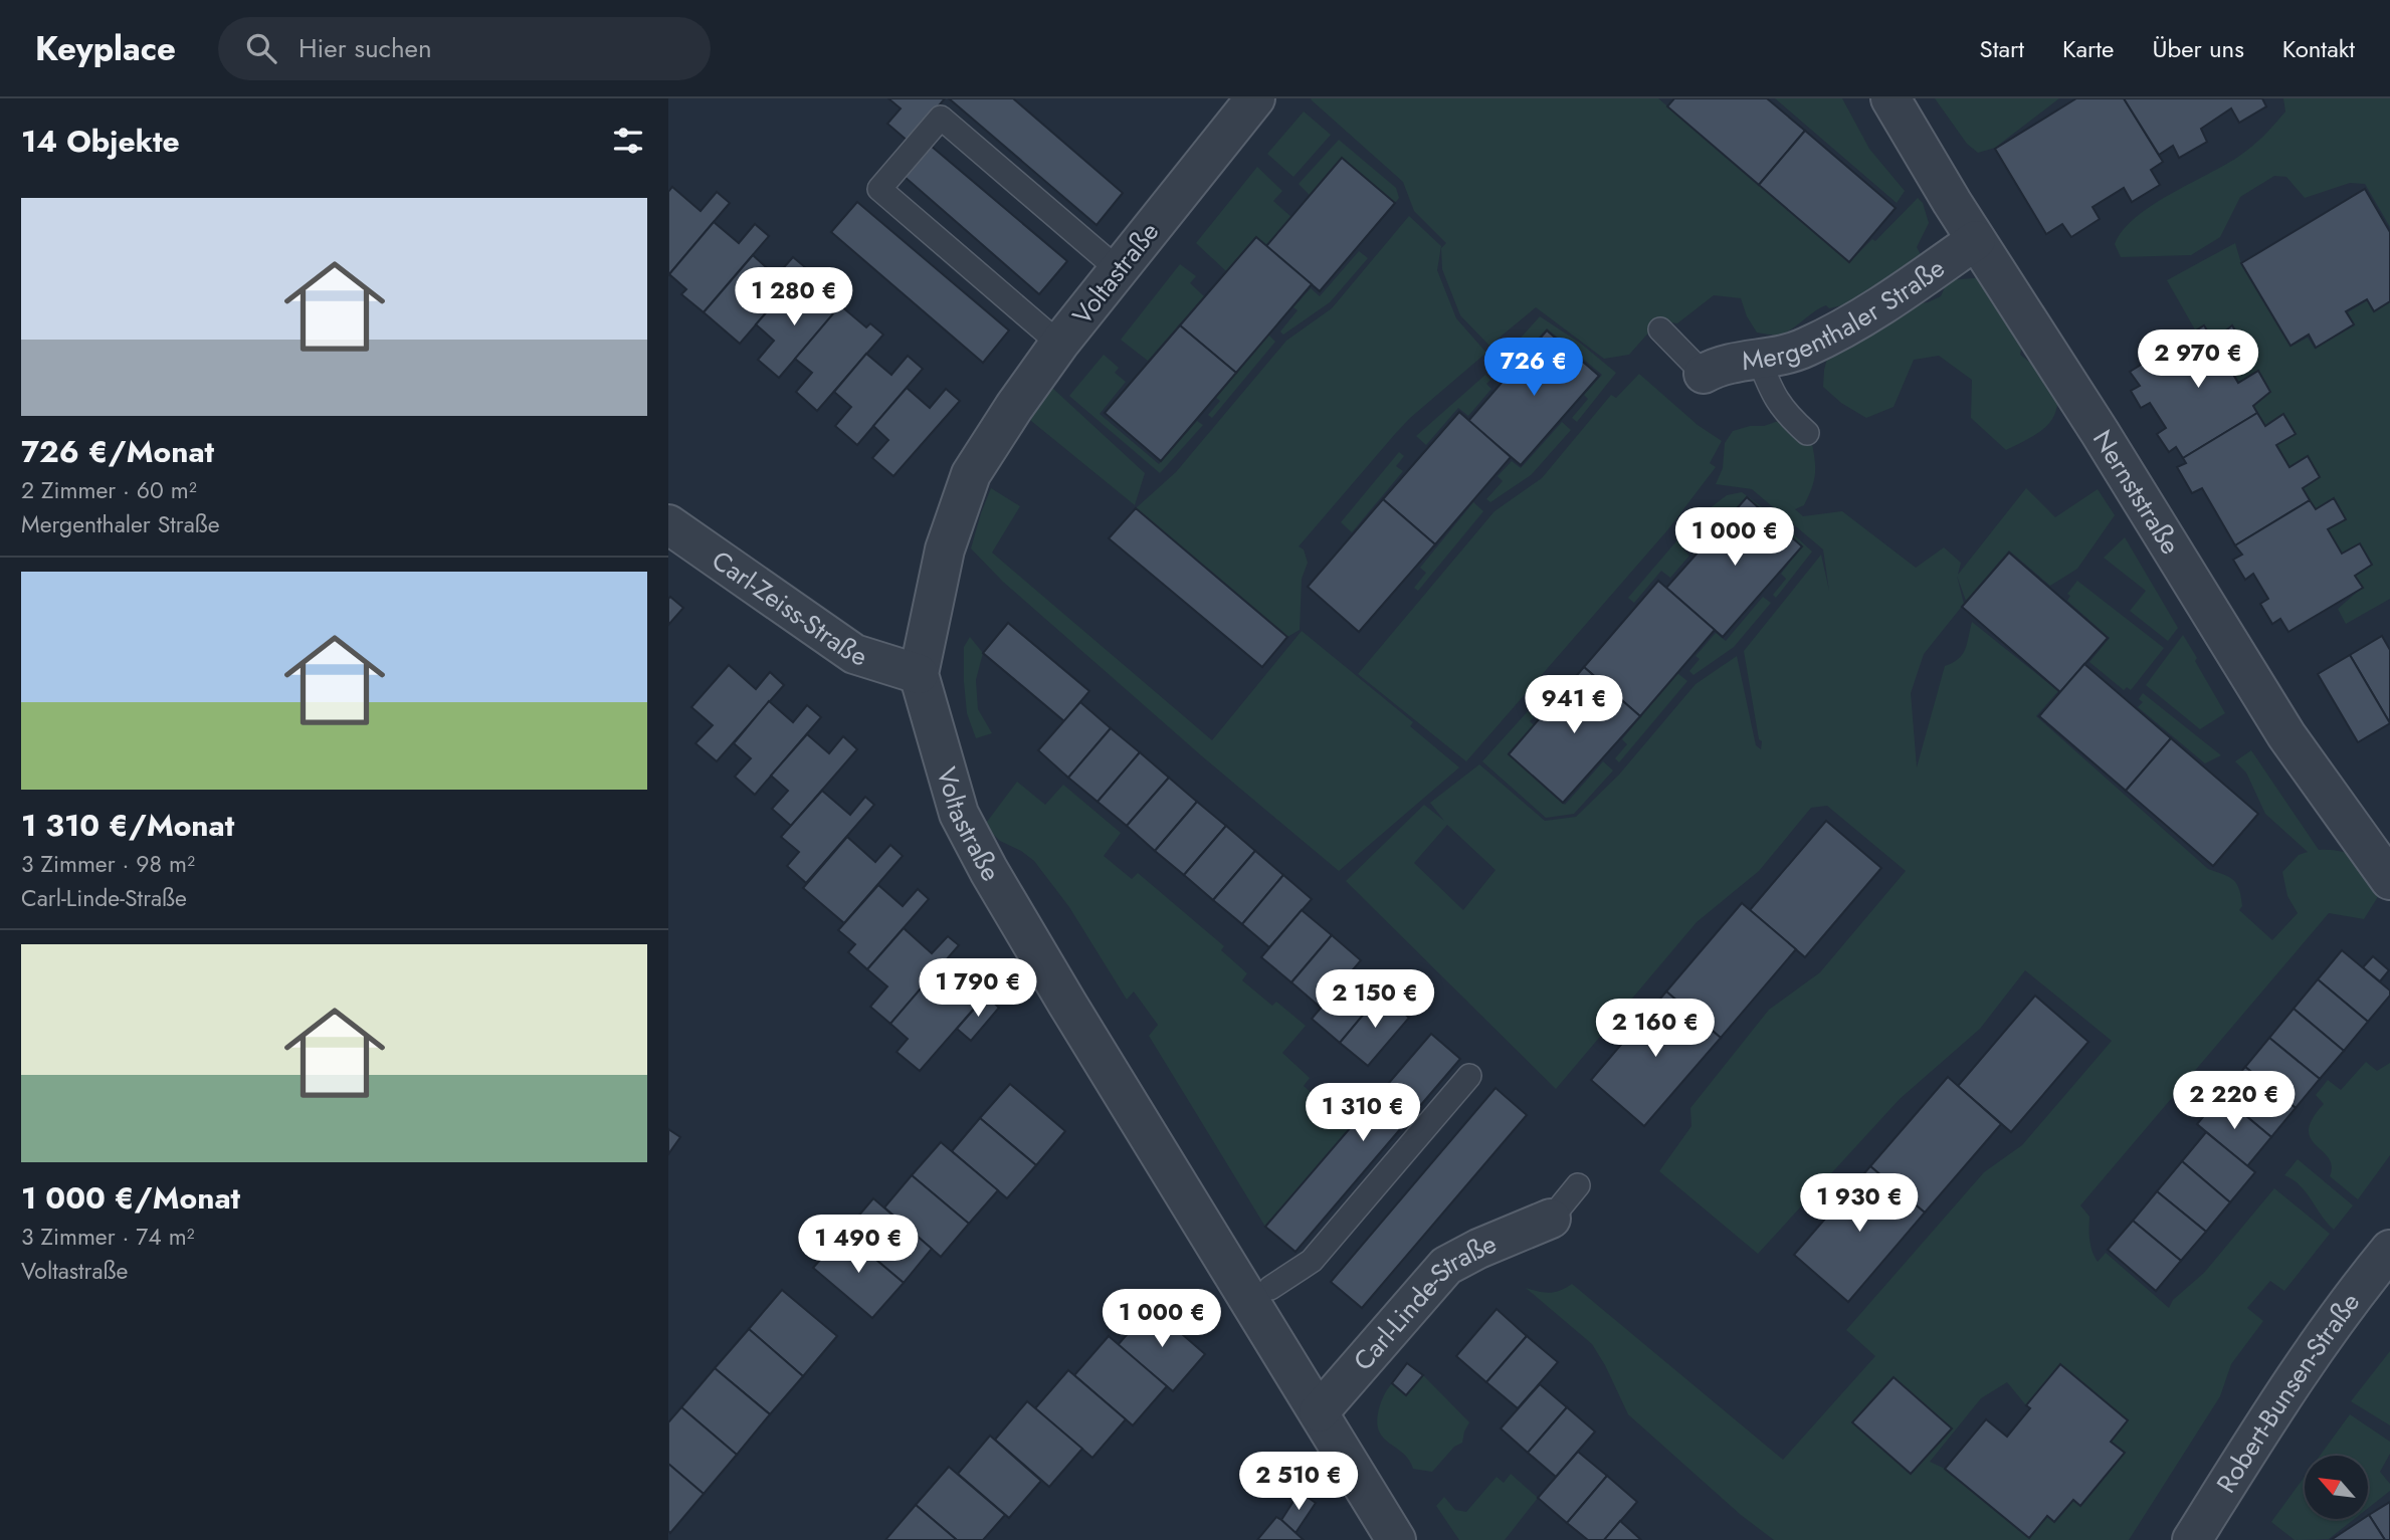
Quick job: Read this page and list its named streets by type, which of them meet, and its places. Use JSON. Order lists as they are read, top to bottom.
{
  "streets": {
    "street": [
      "Voltastraße",
      "Mergenthaler Straße",
      "Nernststraße",
      "Carl-Zeiss-Straße",
      "Carl-Linde-Straße",
      "Robert-Bunsen-Straße"
    ]
  },
  "crossings": [
    ["Voltastraße", "Carl-Zeiss-Straße"],
    ["Voltastraße", "Carl-Linde-Straße"],
    ["Mergenthaler Straße", "Nernststraße"]
  ],
  "north": "top left",
  "page": {
    "header": "Keyplace",
    "search": "Hier suchen",
    "nav": [
      "Start",
      "Karte",
      "Über uns",
      "Kontakt"
    ],
    "heading": "14 Objekte",
    "list": [
      {
        "name": "726 €/Monat",
        "note": "2 Zimmer · 60 m² · Mergenthaler Straße"
      },
      {
        "name": "1 310 €/Monat",
        "note": "3 Zimmer · 98 m² · Carl-Linde-Straße"
      },
      {
        "name": "1 000 €/Monat",
        "note": "3 Zimmer · 74 m² · Voltastraße"
      }
    ],
    "price": [
      "1 280 €",
      "2 970 €",
      "726 €",
      "1 000 €",
      "941 €",
      "1 790 €",
      "2 150 €",
      "2 160 €",
      "2 220 €",
      "1 310 €",
      "1 930 €",
      "1 490 €",
      "1 000 €",
      "2 510 €"
    ]
  }
}
